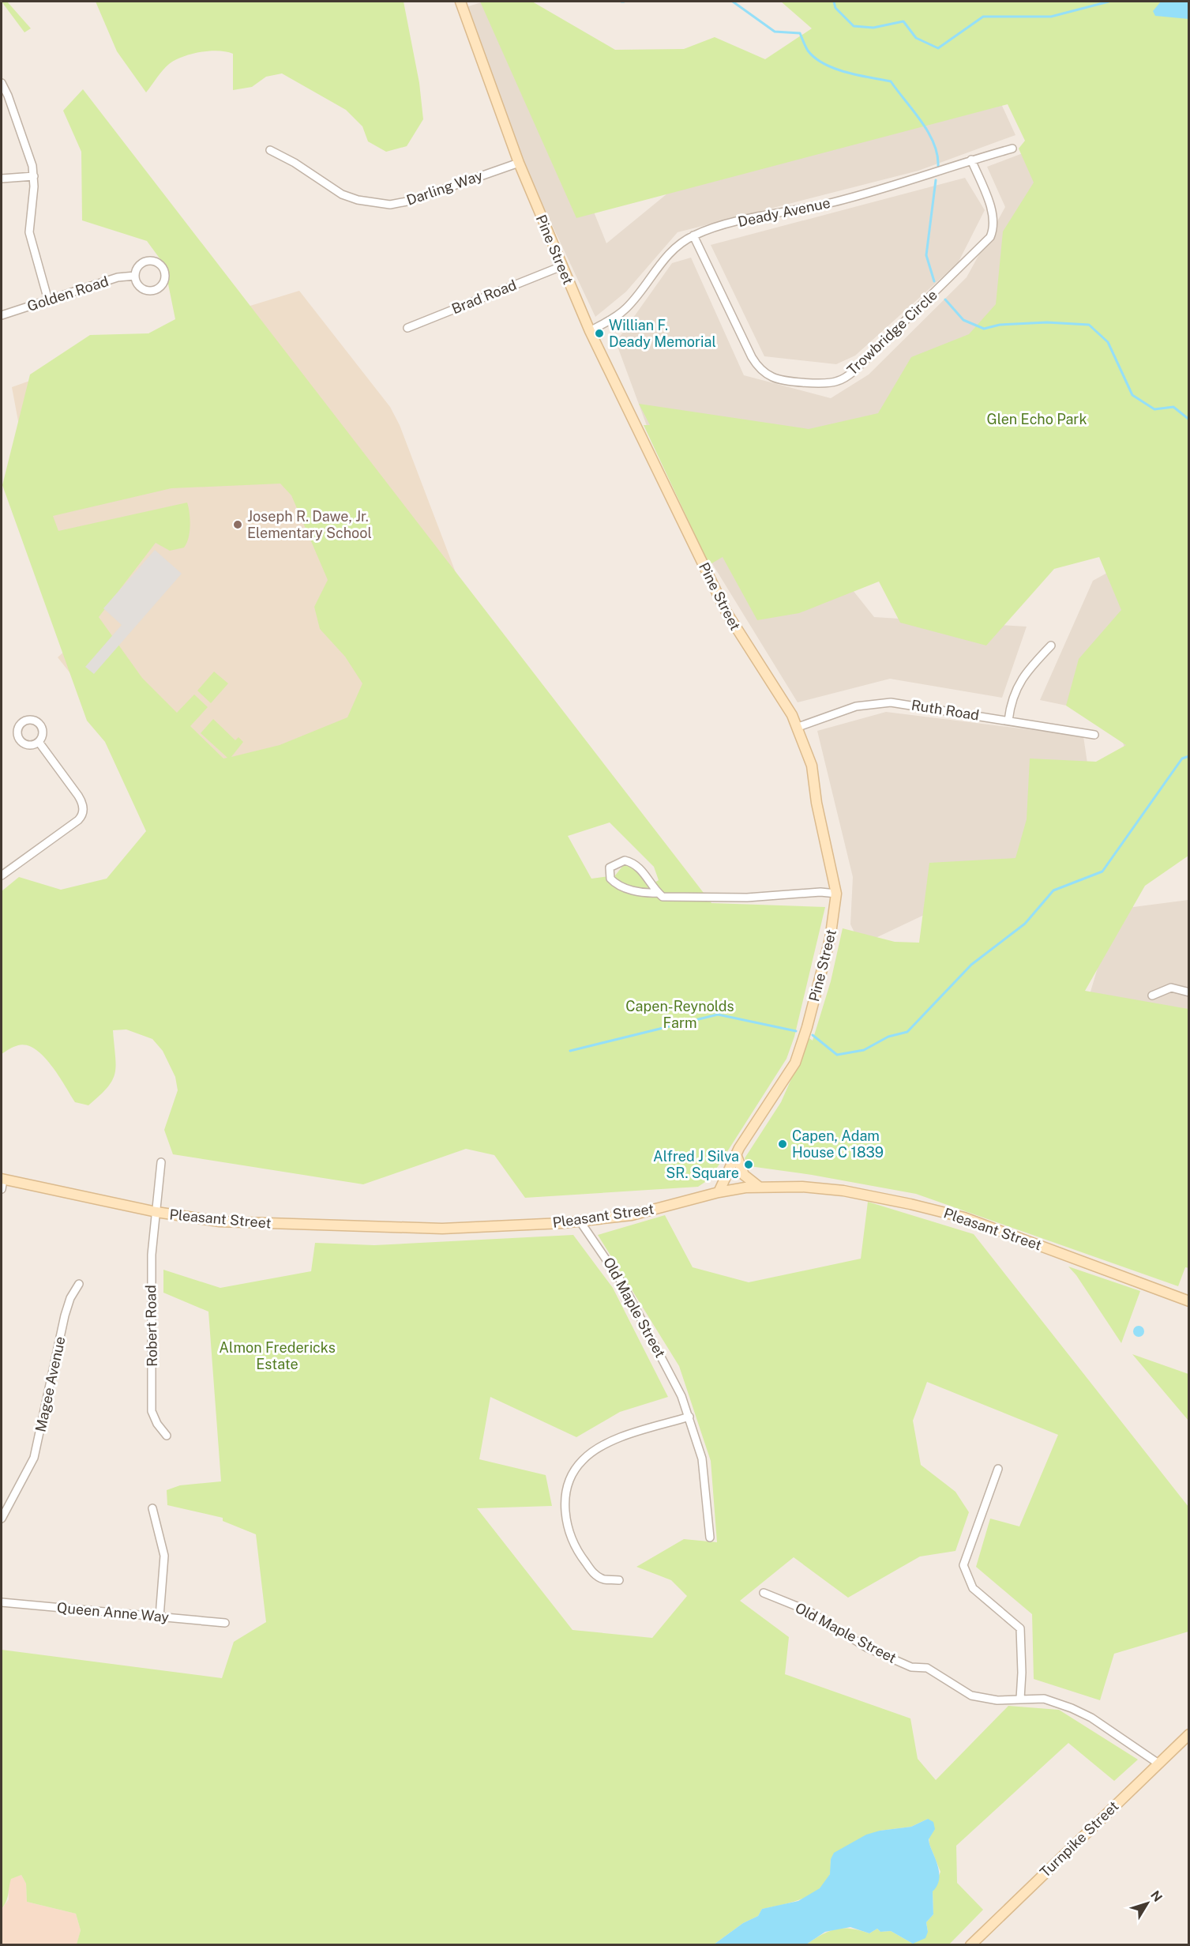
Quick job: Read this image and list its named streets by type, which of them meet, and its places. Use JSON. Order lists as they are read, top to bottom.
{
  "streets": {
    "street": [
      "Darling Way",
      "Deady Avenue",
      "Pine Street",
      "Golden Road",
      "Brad Road",
      "Trowbridge Circle",
      "Ruth Road",
      "Pleasant Street",
      "Old Maple Street",
      "Robert Road",
      "Magee Avenue",
      "Queen Anne Way",
      "Turnpike Street"
    ]
  },
  "crossings": [
    ["Darling Way", "Pine Street"],
    ["Deady Avenue", "Pine Street"],
    ["Deady Avenue", "Trowbridge Circle"],
    ["Pine Street", "Brad Road"],
    ["Pine Street", "Ruth Road"],
    ["Pine Street", "Pleasant Street"],
    ["Pleasant Street", "Old Maple Street"],
    ["Pleasant Street", "Robert Road"],
    ["Old Maple Street", "Turnpike Street"]
  ],
  "parks": ["Glen Echo Park", "Capen-Reynolds Farm", "Almon Fredericks Estate"],
  "places": [
    "Willian F. Deady Memorial",
    "Joseph R. Dawe, Jr. Elementary School",
    "Capen, Adam House C 1839",
    "Alfred J Silva SR. Square"
  ],
  "north": "top right"
}
